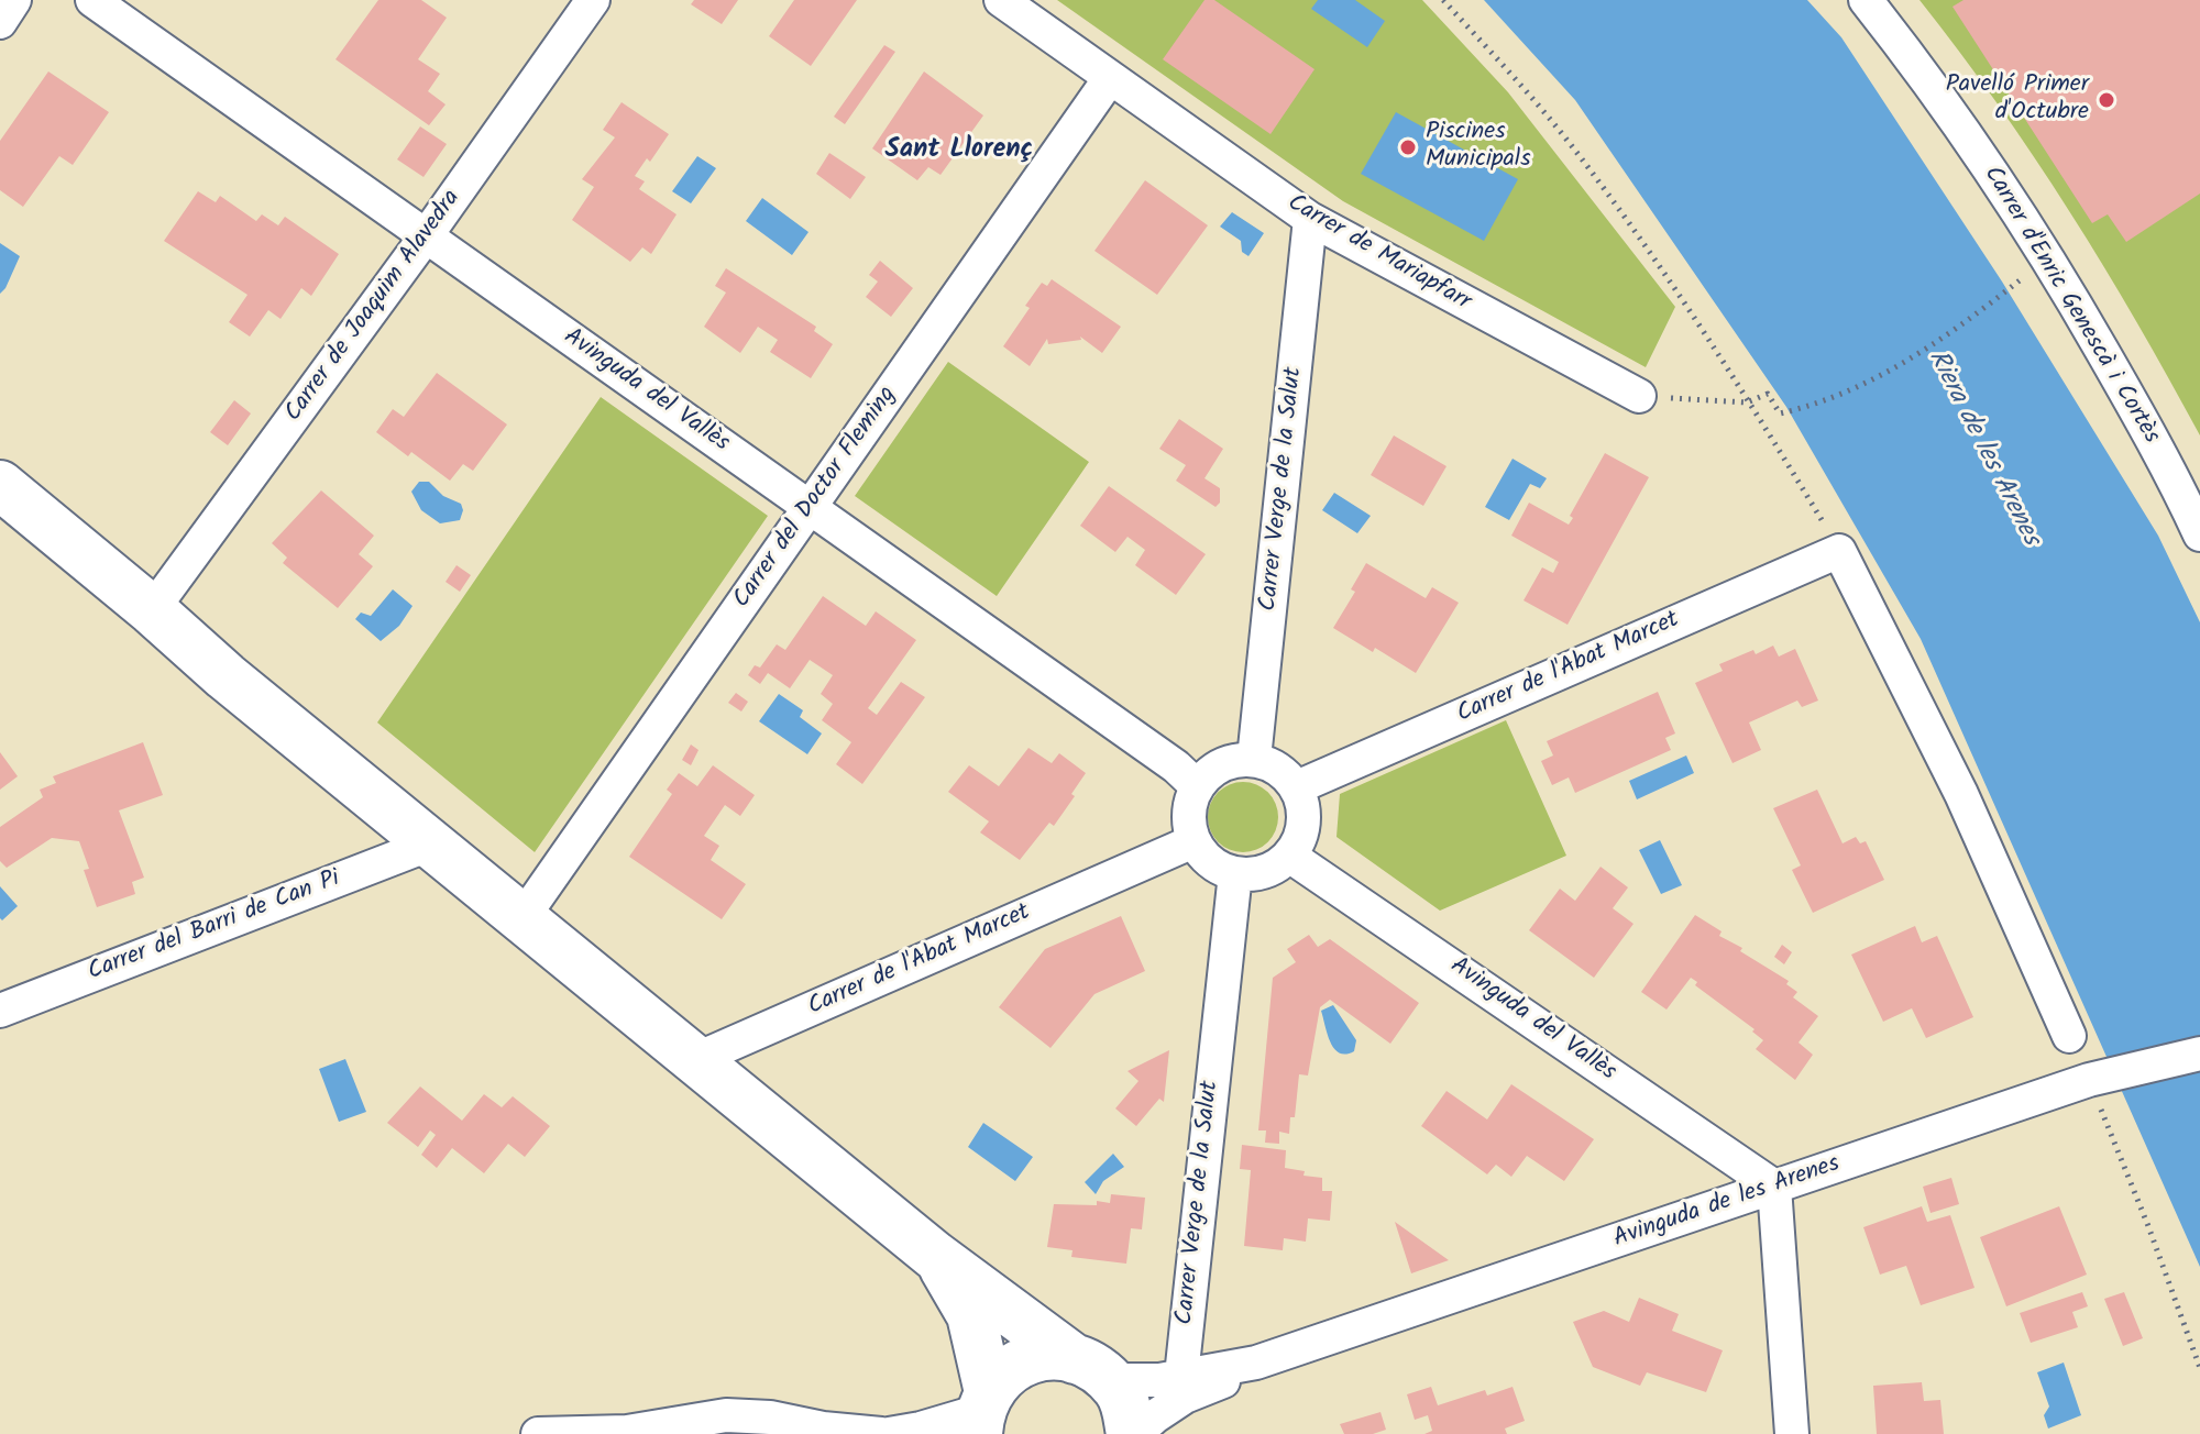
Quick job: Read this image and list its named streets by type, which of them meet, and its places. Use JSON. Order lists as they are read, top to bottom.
{
  "streets": {
    "street": [
      "Carrer de Mariapfarr",
      "Carrer d'Enric Genescà i Cortès",
      "Carrer de Joaquim Alavedra",
      "Avinguda del Vallès",
      "Carrer Verge de la Salut",
      "Carrer del Doctor Fleming",
      "Carrer de l'Abat Marcet",
      "Carrer del Barri de Can Pi",
      "Avinguda de les Arenes"
    ]
  },
  "crossings": [
    ["Carrer de Mariapfarr", "Carrer Verge de la Salut"],
    ["Carrer de Mariapfarr", "Carrer del Doctor Fleming"],
    ["Carrer de Joaquim Alavedra", "Avinguda del Vallès"],
    ["Avinguda del Vallès", "Carrer Verge de la Salut"],
    ["Avinguda del Vallès", "Carrer del Doctor Fleming"],
    ["Avinguda del Vallès", "Carrer de l'Abat Marcet"],
    ["Avinguda del Vallès", "Avinguda de les Arenes"],
    ["Carrer Verge de la Salut", "Carrer de l'Abat Marcet"],
    ["Carrer Verge de la Salut", "Avinguda de les Arenes"]
  ],
  "districts": ["Sant Llorenç"],
  "water": ["Riera de les Arenes"],
  "places": ["Pavelló Primer d'Octubre", "Piscines Municipals"]
}
